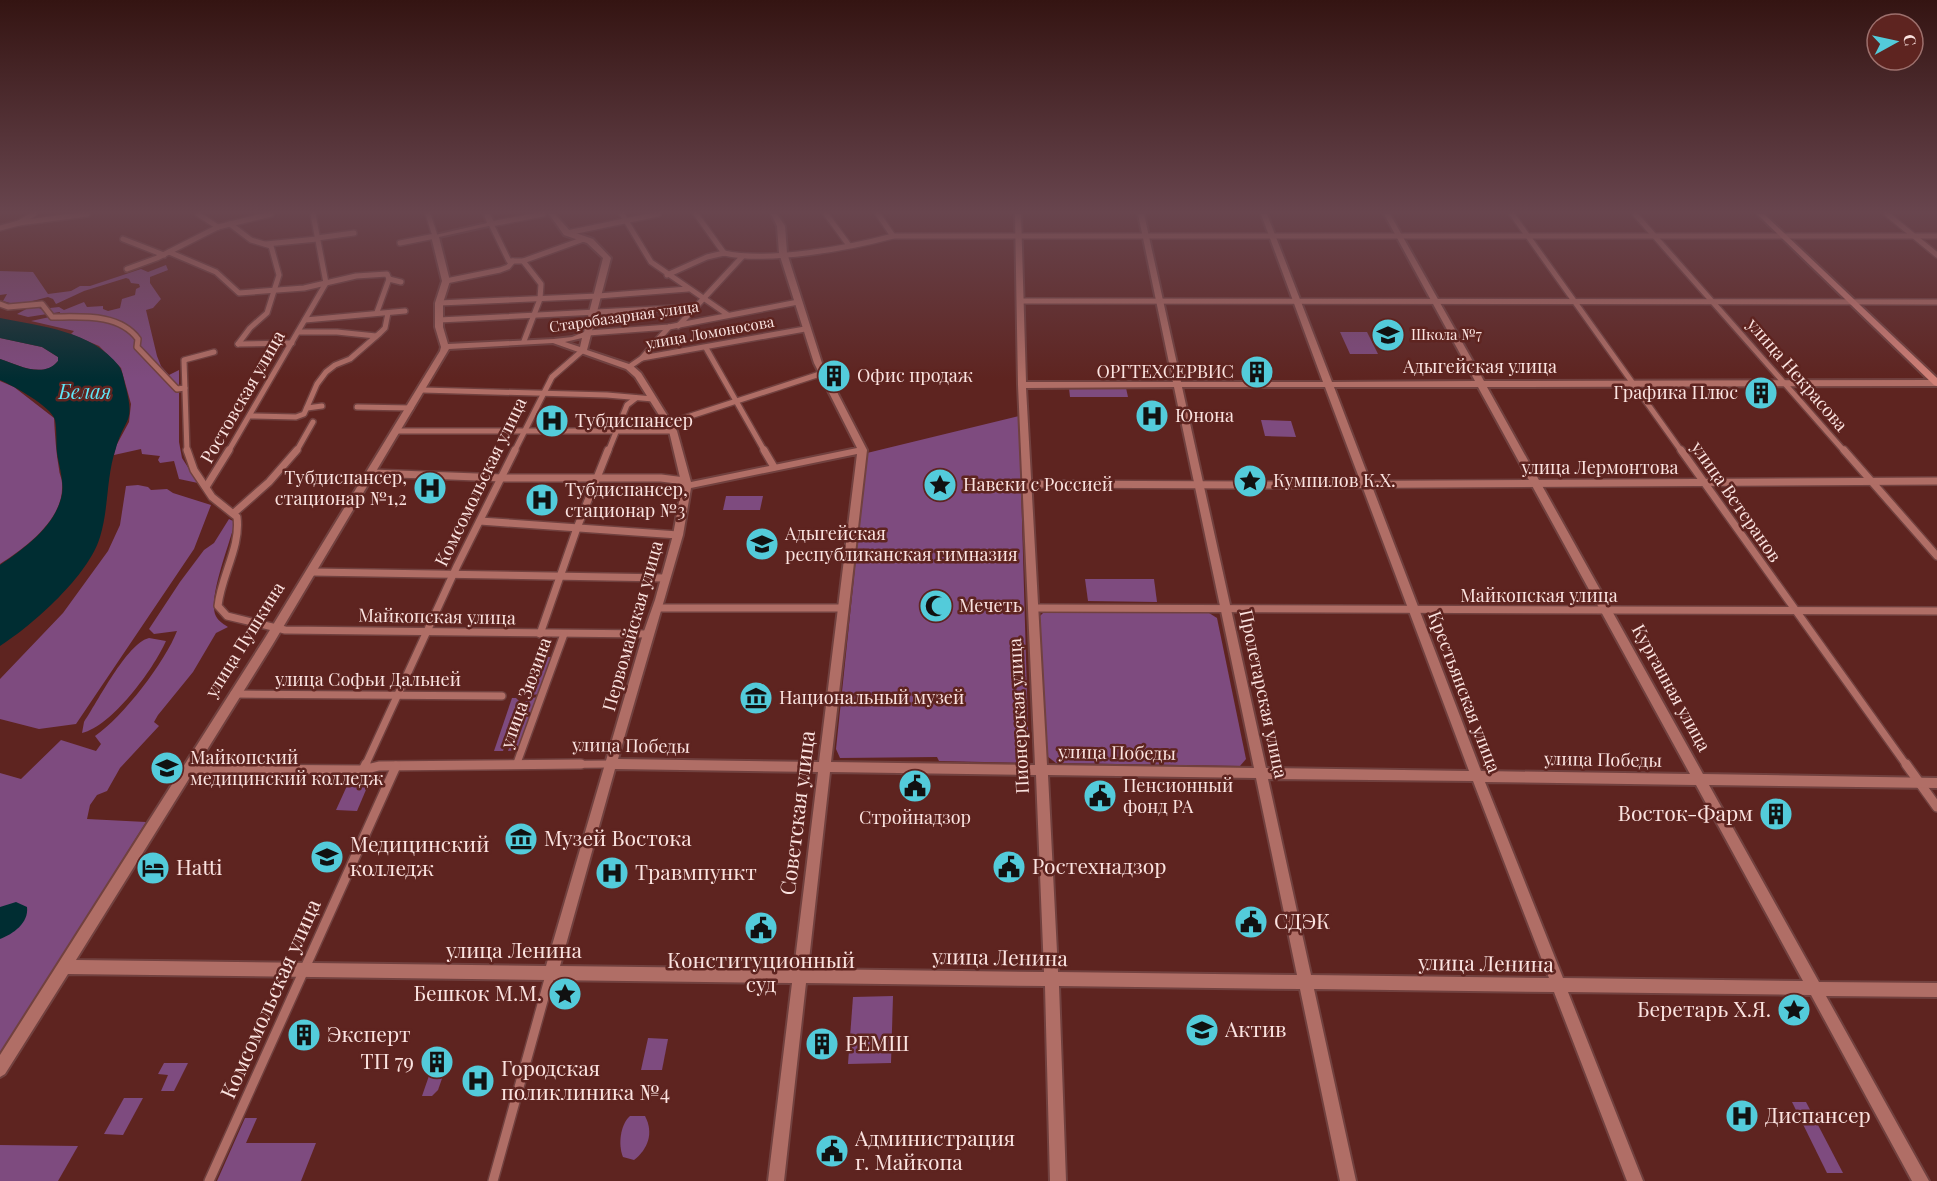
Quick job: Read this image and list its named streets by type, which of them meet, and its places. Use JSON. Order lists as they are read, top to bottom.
{
  "streets": {
    "street": [
      "Старобазарная улица",
      "улица Ломоносова",
      "Адыгейская улица",
      "улица Некрасова",
      "Ростовская улица",
      "улица Лермонтова",
      "Комсомольская улица",
      "улица Ветеранов",
      "Майкопская улица",
      "Первомайская улица",
      "улица Пушкина",
      "улица Софьи Дальней",
      "Курганная улица",
      "Крестьянская улица",
      "улица Зюзина",
      "Пролетарская улица",
      "Пионерская улица",
      "улица Победы",
      "Советская улица",
      "улица Ленина"
    ]
  },
  "crossings": [
    ["Старобазарная улица", "улица Ломоносова"],
    ["улица Ломоносова", "Комсомольская улица"],
    ["улица Ломоносова", "Первомайская улица"],
    ["Адыгейская улица", "улица Некрасова"],
    ["Адыгейская улица", "улица Ветеранов"],
    ["Адыгейская улица", "Курганная улица"],
    ["Адыгейская улица", "Крестьянская улица"],
    ["Адыгейская улица", "Пролетарская улица"],
    ["Адыгейская улица", "Пионерская улица"],
    ["улица Некрасова", "улица Лермонтова"],
    ["Ростовская улица", "Майкопская улица"],
    ["улица Лермонтова", "улица Ветеранов"],
    ["улица Лермонтова", "Курганная улица"],
    ["улица Лермонтова", "Крестьянская улица"],
    ["Комсомольская улица", "Майкопская улица"],
    ["Комсомольская улица", "улица Софьи Дальней"],
    ["Комсомольская улица", "улица Победы"],
    ["Комсомольская улица", "улица Ленина"],
    ["улица Ветеранов", "Майкопская улица"],
    ["улица Ветеранов", "улица Победы"],
    ["Майкопская улица", "Первомайская улица"],
    ["Майкопская улица", "улица Пушкина"],
    ["Майкопская улица", "Курганная улица"],
    ["Майкопская улица", "Крестьянская улица"],
    ["Майкопская улица", "улица Зюзина"],
    ["Майкопская улица", "Пролетарская улица"],
    ["Майкопская улица", "Пионерская улица"],
    ["Первомайская улица", "улица Победы"],
    ["Первомайская улица", "улица Ленина"],
    ["улица Пушкина", "улица Софьи Дальней"],
    ["улица Пушкина", "улица Победы"],
    ["улица Пушкина", "улица Ленина"],
    ["Курганная улица", "улица Победы"],
    ["Курганная улица", "улица Ленина"],
    ["Крестьянская улица", "улица Победы"],
    ["Крестьянская улица", "улица Ленина"],
    ["улица Зюзина", "улица Победы"],
    ["Пролетарская улица", "улица Победы"],
    ["Пролетарская улица", "улица Ленина"],
    ["Пионерская улица", "улица Победы"],
    ["Пионерская улица", "улица Ленина"],
    ["улица Победы", "Советская улица"],
    ["Советская улица", "улица Ленина"]
  ],
  "water": ["Белая"],
  "places": {
    "school or university": [
      "Школа №7",
      "Адыгейская республиканская гимназия",
      "Майкопский медицинский колледж",
      "Медицинский колледж",
      "Актив"
    ],
    "building": [
      "ОРГТЕХСЕРВИС",
      "Офис продаж",
      "Графика Плюс",
      "Восток-Фарм",
      "Эксперт",
      "РЕМШ",
      "ТП 79"
    ],
    "hospital": [
      "Юнона",
      "Тубдиспансер",
      "Тубдиспансер, стационар №1,2",
      "Тубдиспансер, стационар №3",
      "Травмпункт",
      "Городская поликлиника №4",
      "Диспансер"
    ],
    "place": [
      "Кумпилов К.Х.",
      "Навеки с Россией",
      "Бешкок М.М.",
      "Беретарь Х.Я."
    ],
    "mosque": ["Мечеть"],
    "museum": ["Национальный музей", "Музей Востока"],
    "public building": [
      "Стройнадзор",
      "Пенсионный фонд РА",
      "Ростехнадзор",
      "СДЭК",
      "Конституционный суд",
      "Администрация г. Майкопа"
    ],
    "hotel": ["Hatti"]
  },
  "north": "right"
}
